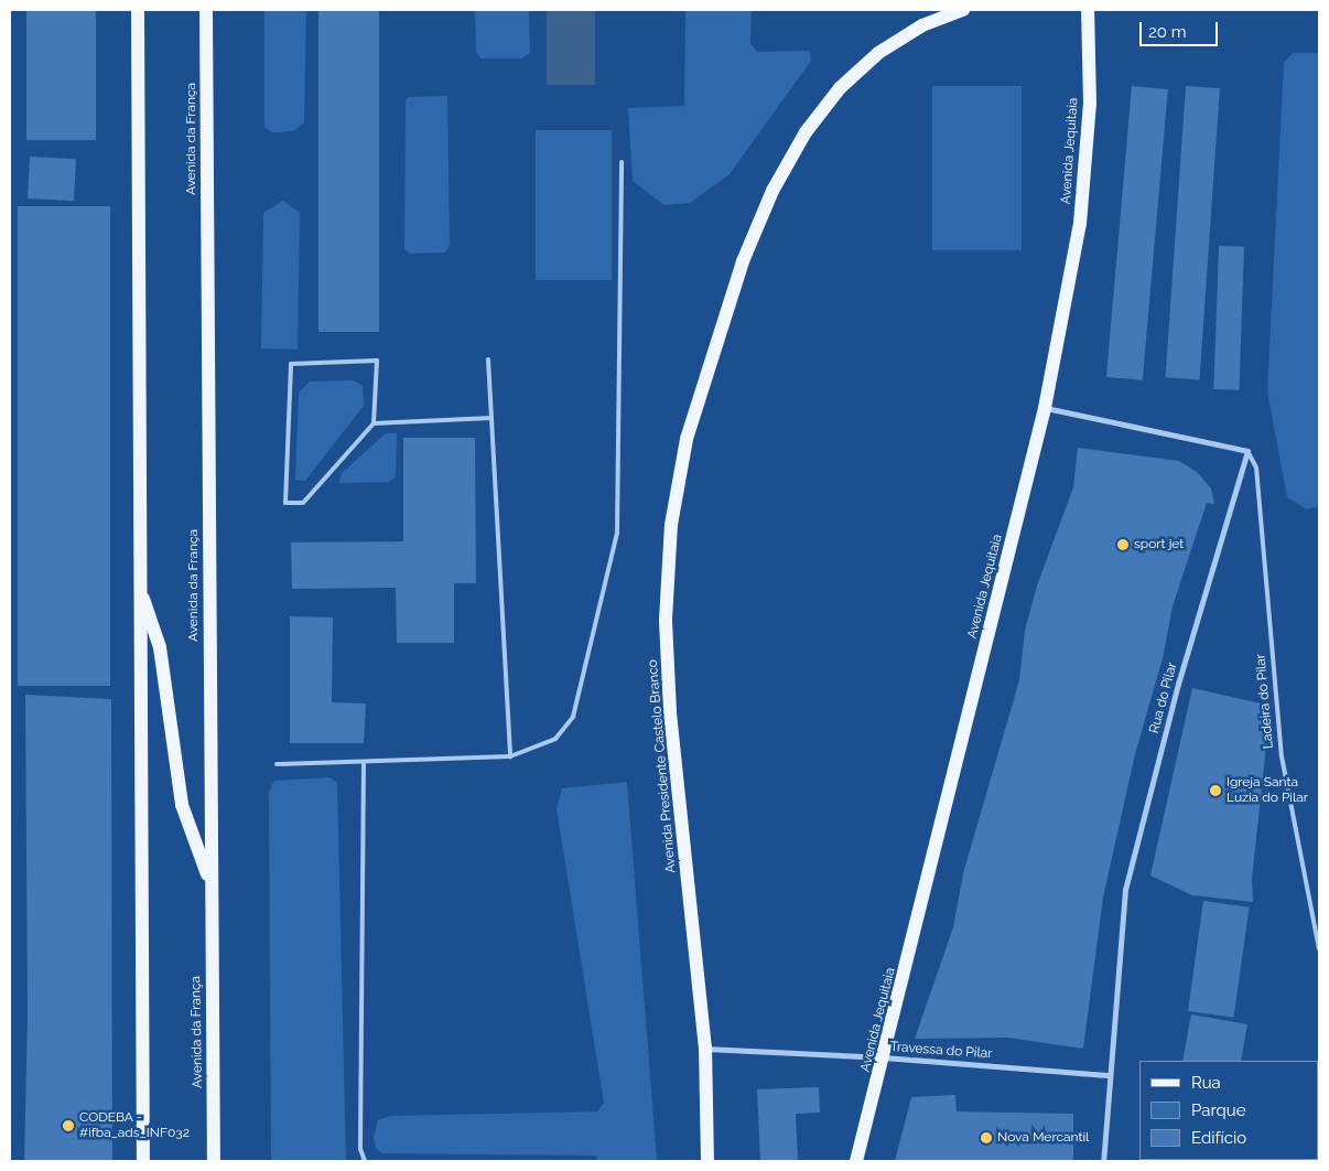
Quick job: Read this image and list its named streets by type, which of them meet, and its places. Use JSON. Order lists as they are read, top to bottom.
{
  "streets": {
    "main road": ["Avenida da França", "Avenida Jequitaia", "Avenida Presidente Castelo Branco"],
    "street": ["Rua do Pilar", "Travessa do Pilar"],
    "lane": ["Ladeira do Pilar"]
  },
  "crossings": [
    ["Avenida Jequitaia", "Travessa do Pilar"],
    ["Rua do Pilar", "Ladeira do Pilar"],
    ["Rua do Pilar", "Travessa do Pilar"],
    ["Avenida Presidente Castelo Branco", "Travessa do Pilar"]
  ],
  "places": [
    "sport jet",
    "Igreja Santa Luzia do Pilar",
    "CODEBA - #ifba_ads_INF032",
    "Nova Mercantil"
  ],
  "legend": ["Rua", "Parque", "Edifício"],
  "scale_bar": "20 m"
}
